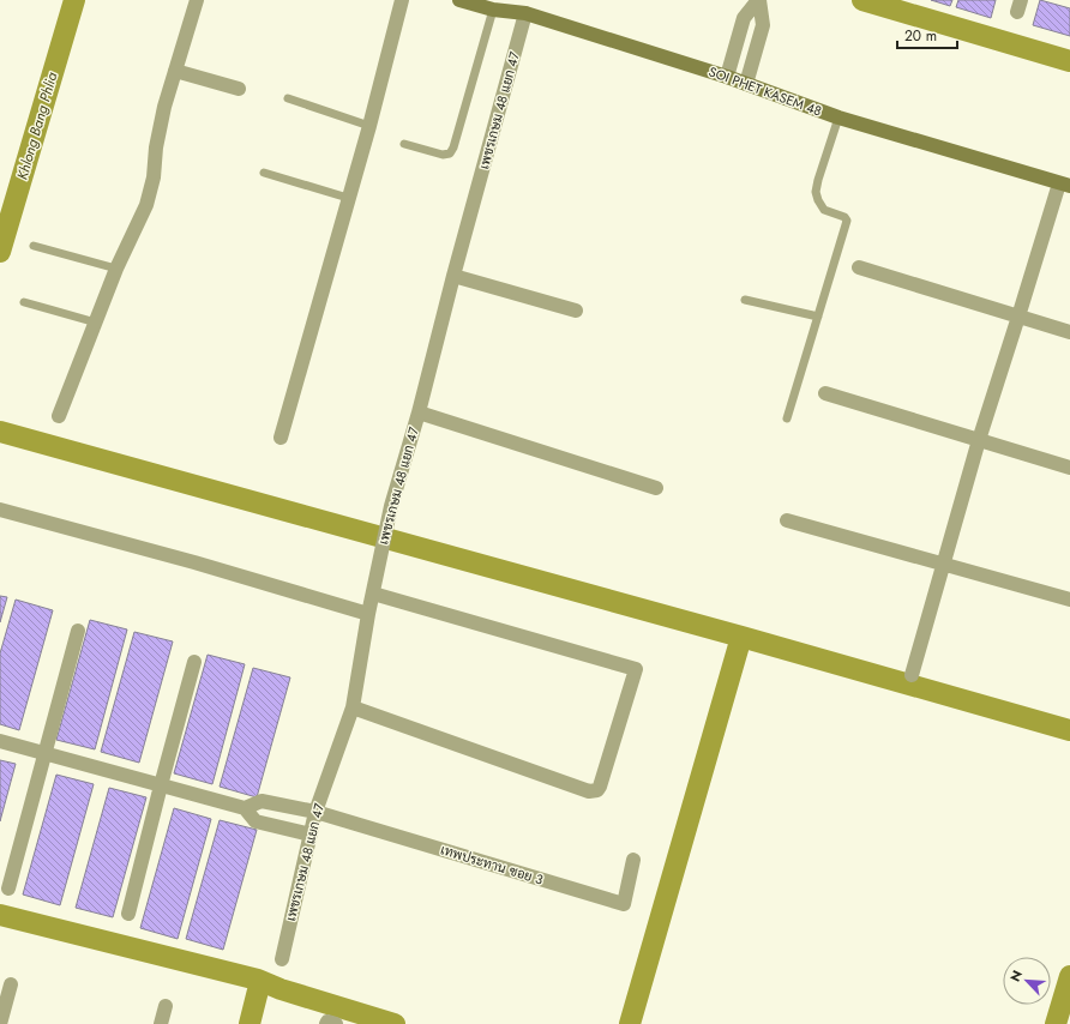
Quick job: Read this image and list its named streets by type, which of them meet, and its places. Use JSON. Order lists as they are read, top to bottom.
{
  "streets": {
    "street": ["SOI PHET KASEM 48", "เพชรเกษม 48 แยก 47", "เทพประทาน ซอย 3"]
  },
  "crossings": [
    ["SOI PHET KASEM 48", "เพชรเกษม 48 แยก 47"],
    ["เพชรเกษม 48 แยก 47", "เทพประทาน ซอย 3"]
  ],
  "water": ["Khlong Bang Phlia"],
  "scale_bar": "20 m",
  "north": "top left"
}
